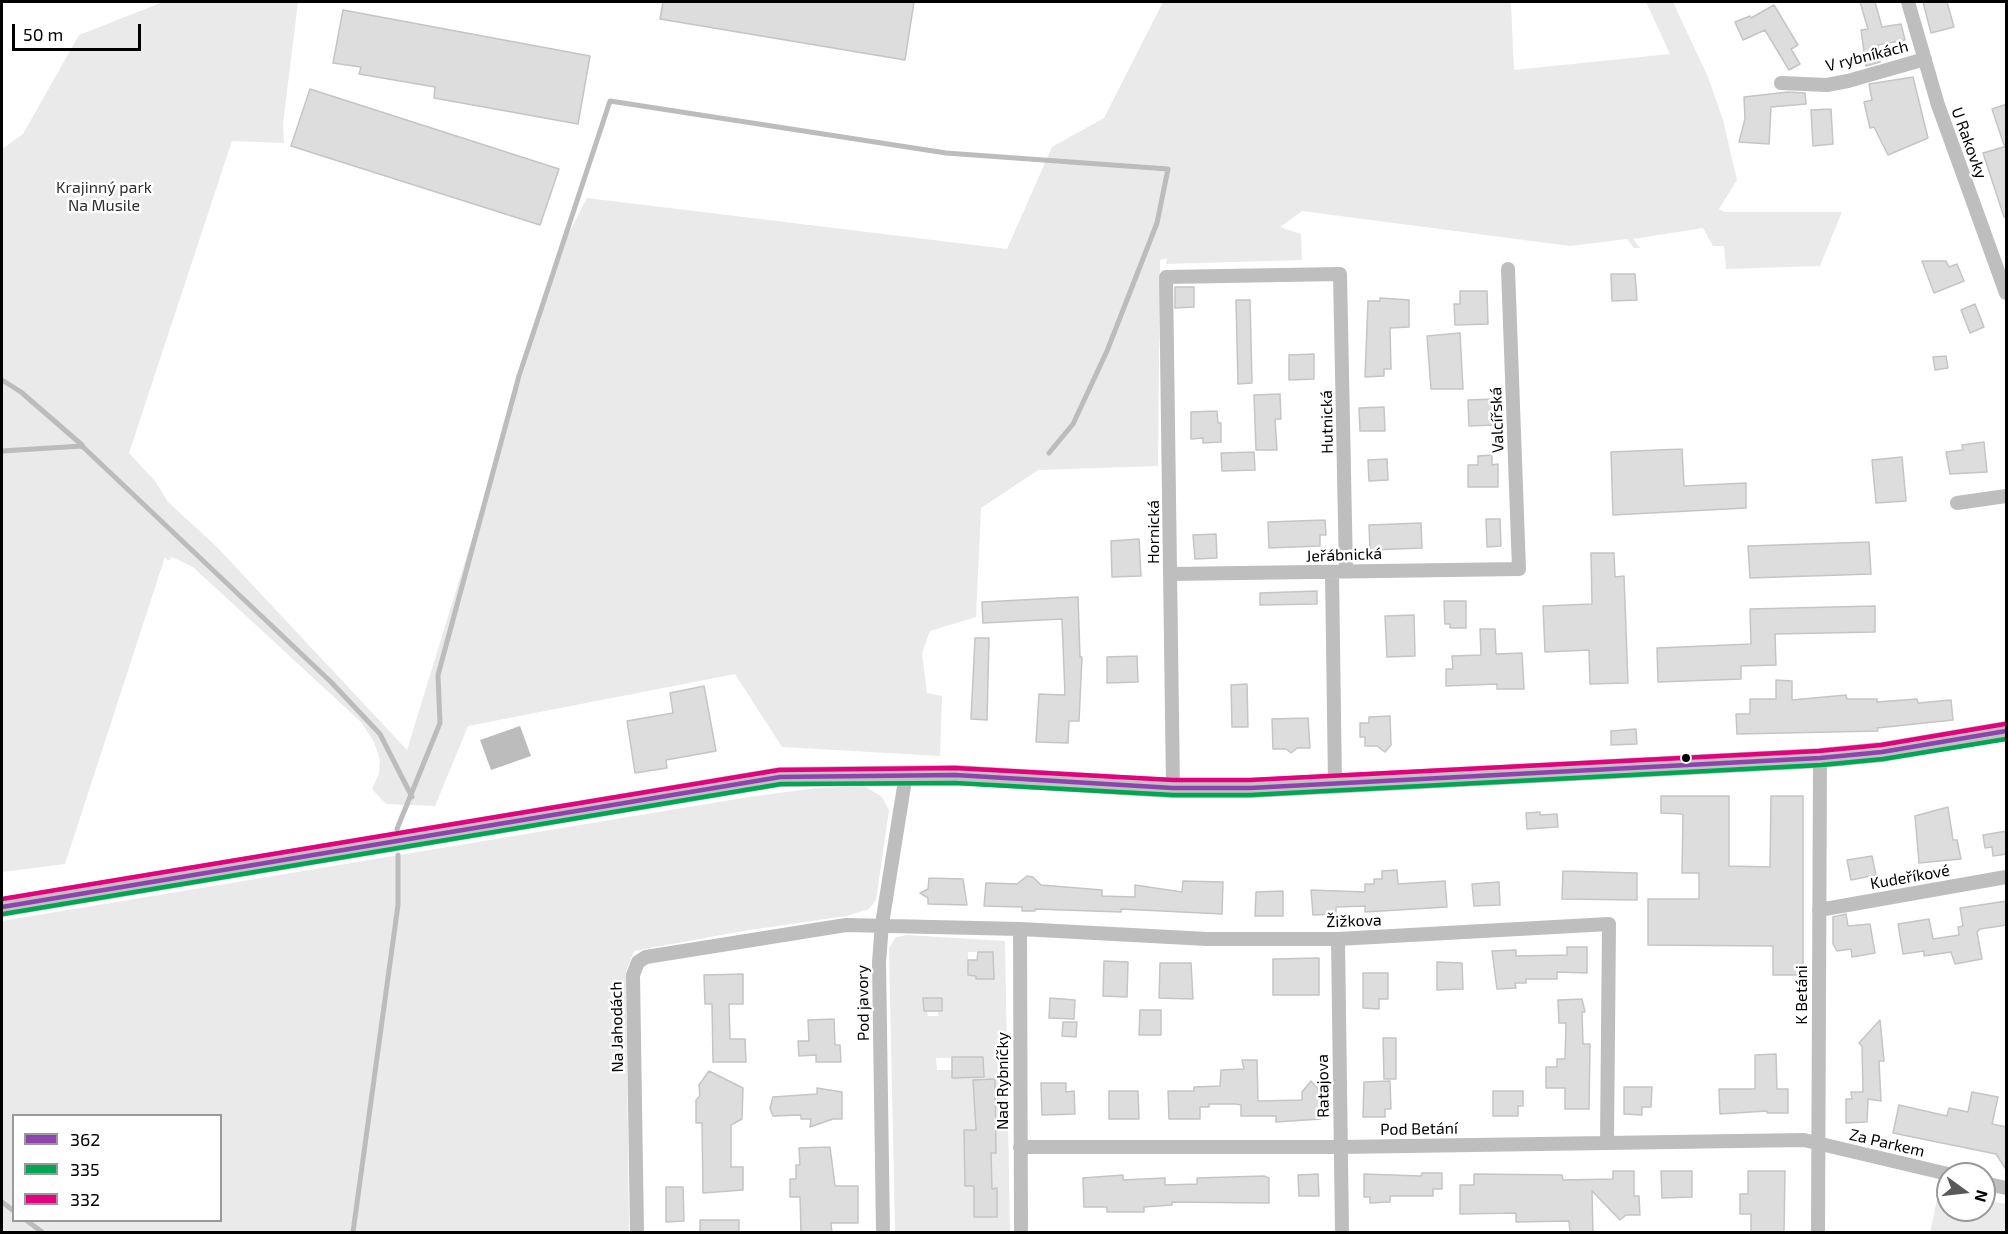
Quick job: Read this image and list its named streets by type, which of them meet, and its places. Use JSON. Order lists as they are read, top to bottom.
{
  "streets": {
    "street": [
      "V rybníkách",
      "U Rakovky",
      "Valcířská",
      "Hutnická",
      "Hornická",
      "Jeřábnická",
      "Kudeříkové",
      "Žižkova",
      "K Betáni",
      "Pod javory",
      "Na Jahodách",
      "Nad Rybníčky",
      "Ratajova",
      "Pod Betání",
      "Za Parkem"
    ]
  },
  "crossings": [
    ["V rybníkách", "U Rakovky"],
    ["Valcířská", "Jeřábnická"],
    ["Hutnická", "Hornická"],
    ["Hutnická", "Jeřábnická"],
    ["Hornická", "Jeřábnická"],
    ["Kudeříkové", "K Betáni"],
    ["Žižkova", "Pod javory"],
    ["Žižkova", "Na Jahodách"],
    ["Žižkova", "Nad Rybníčky"],
    ["Žižkova", "Ratajova"],
    ["Žižkova", "Pod Betání"],
    ["K Betáni", "Pod Betání"],
    ["K Betáni", "Za Parkem"],
    ["Pod javory", "Na Jahodách"],
    ["Nad Rybníčky", "Pod Betání"],
    ["Ratajova", "Pod Betání"],
    ["Pod Betání", "Za Parkem"]
  ],
  "parks": ["Krajinný park Na Musile"],
  "lines": ["transit line 332", "transit line 362", "transit line 335"],
  "legend": ["362", "335", "332"],
  "scale_bar": "50 m",
  "north": "right"
}
